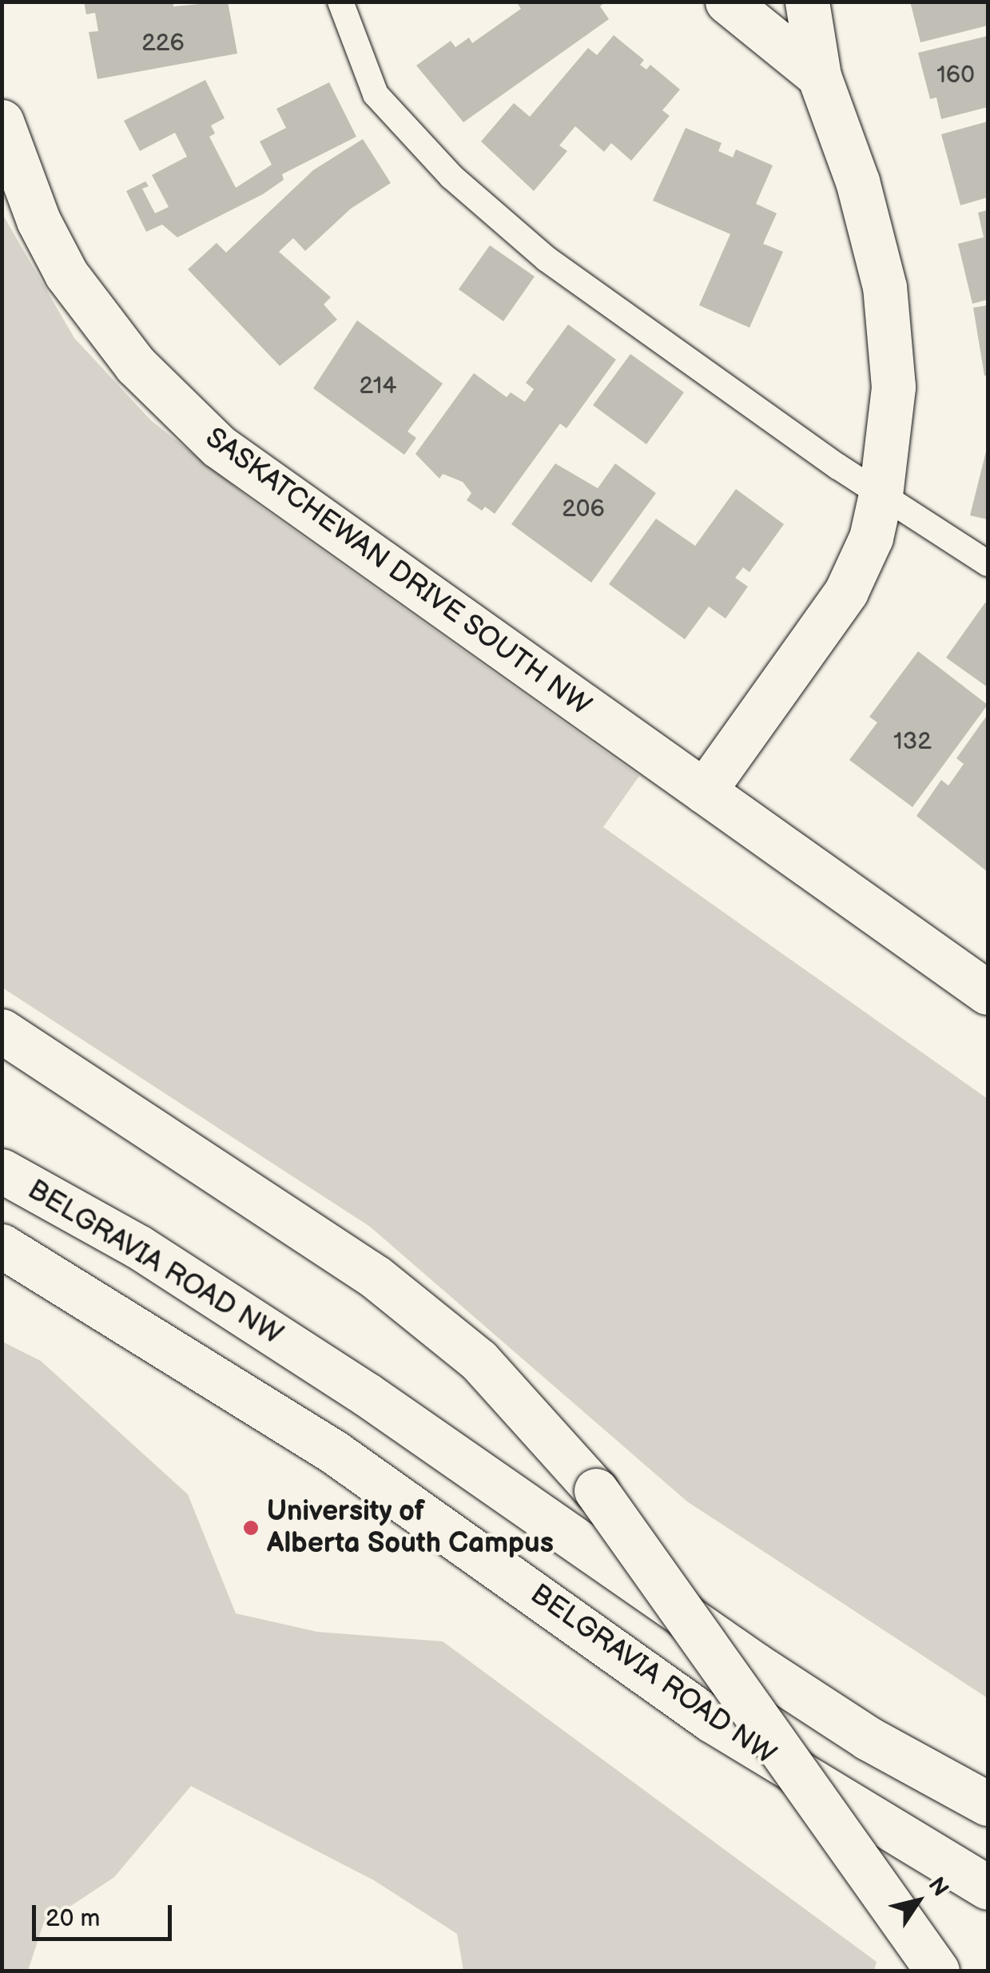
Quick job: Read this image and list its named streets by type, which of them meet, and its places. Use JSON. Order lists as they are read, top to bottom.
{
  "streets": {
    "main road": ["SASKATCHEWAN DRIVE SOUTH NW", "BELGRAVIA ROAD NW"]
  },
  "places": ["University of Alberta South Campus"],
  "house_numbers": [
    "226",
    "160",
    "214",
    "206",
    "132"
  ],
  "scale_bar": "20 m",
  "north": "top right"
}
